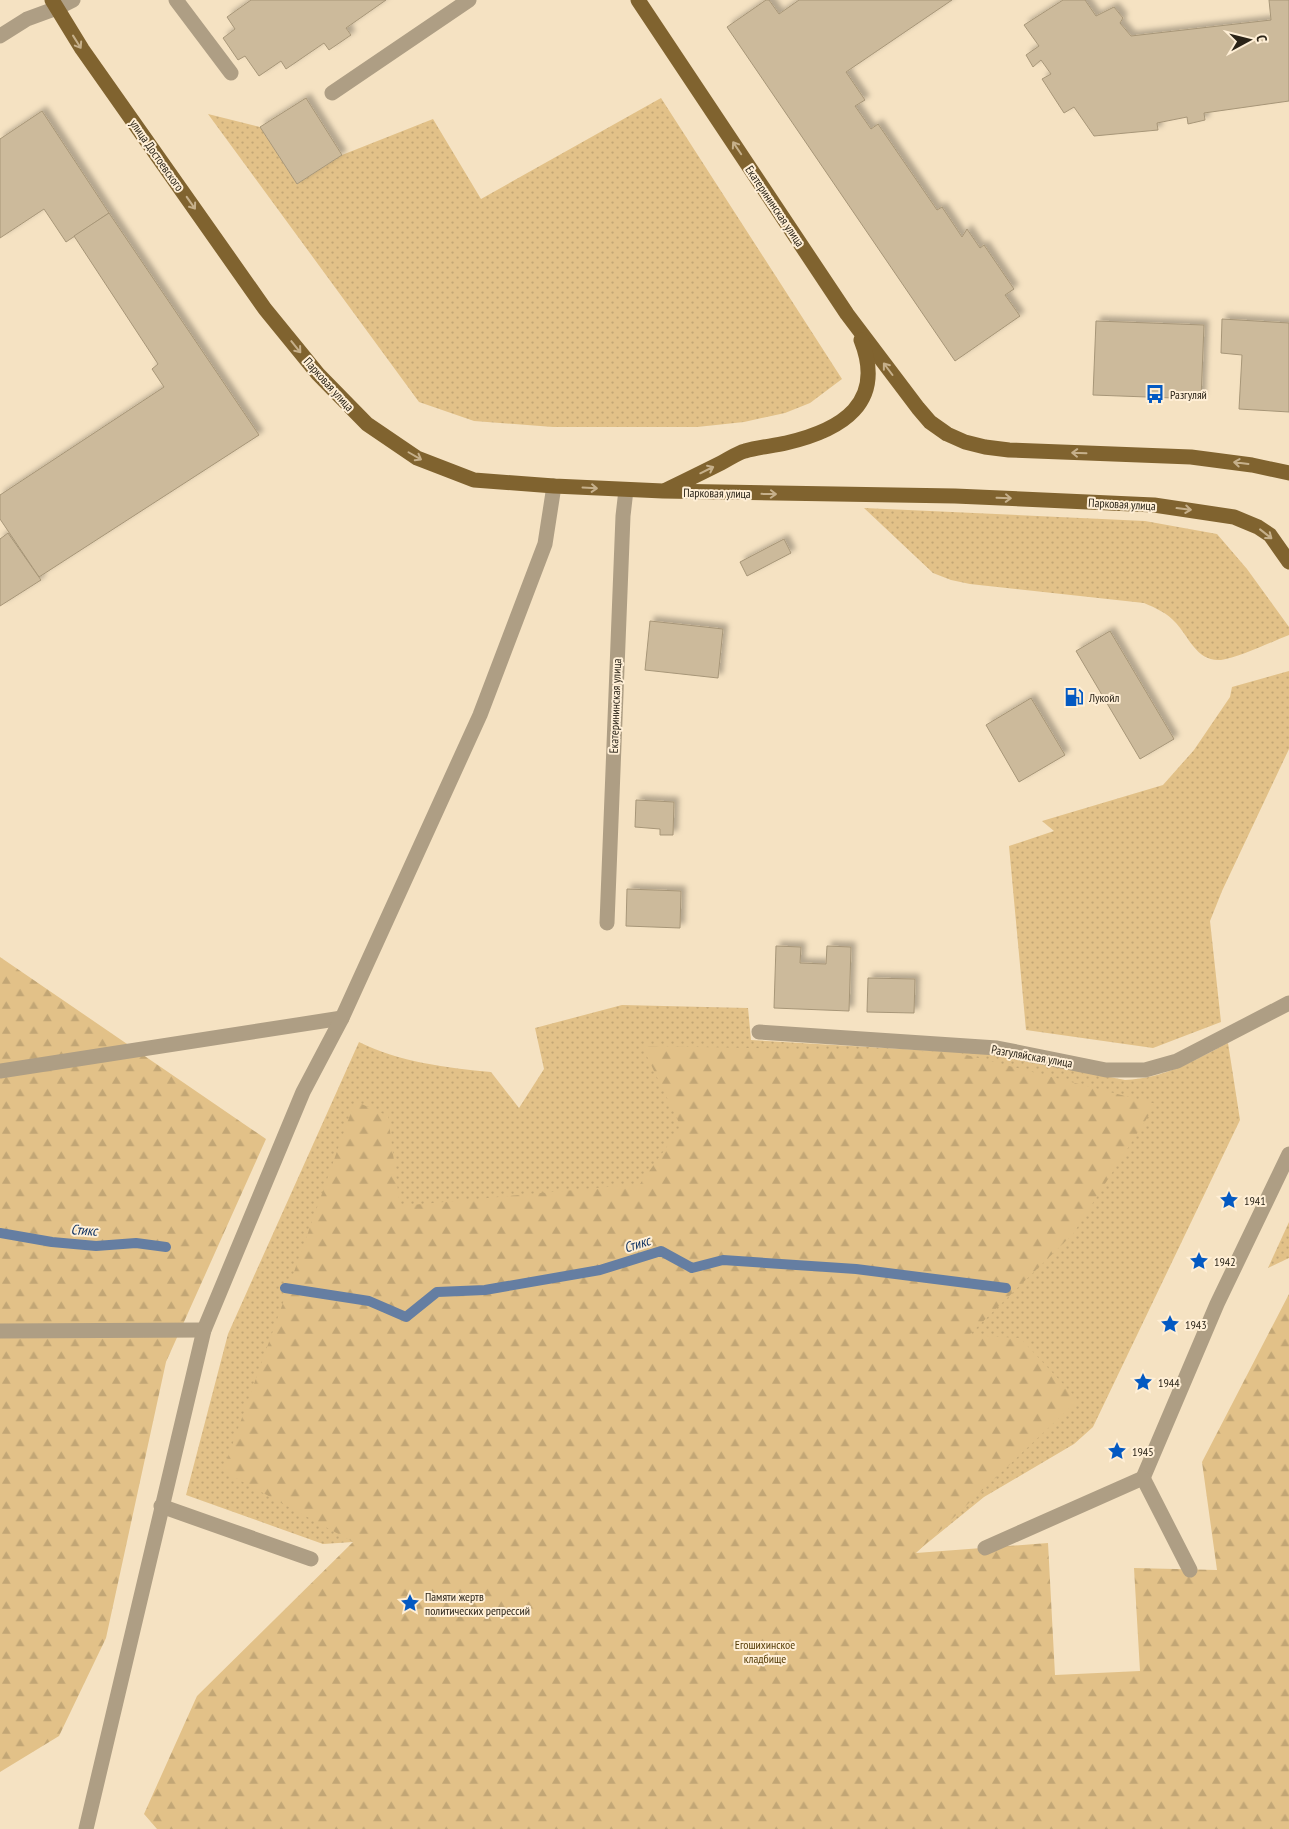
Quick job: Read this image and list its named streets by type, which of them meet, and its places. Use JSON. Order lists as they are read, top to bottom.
{
  "streets": {
    "main road": ["улица Достоевского", "Екатерининская улица", "Парковая улица"],
    "street": ["Разгуляйская улица"]
  },
  "crossings": [
    ["улица Достоевского", "Парковая улица"],
    ["Екатерининская улица", "Парковая улица"]
  ],
  "one_way": ["улица Достоевского", "Екатерининская улица", "Парковая улица"],
  "water": ["Стикс"],
  "parks": ["Егошихинское кладбище"],
  "places": {
    "bus stop": ["Разгуляй"],
    "fuel station": ["Лукойл"],
    "place": [
      "1941",
      "1942",
      "1943",
      "1944",
      "1945",
      "Памяти жертв политических репрессий"
    ]
  },
  "north": "right"
}
